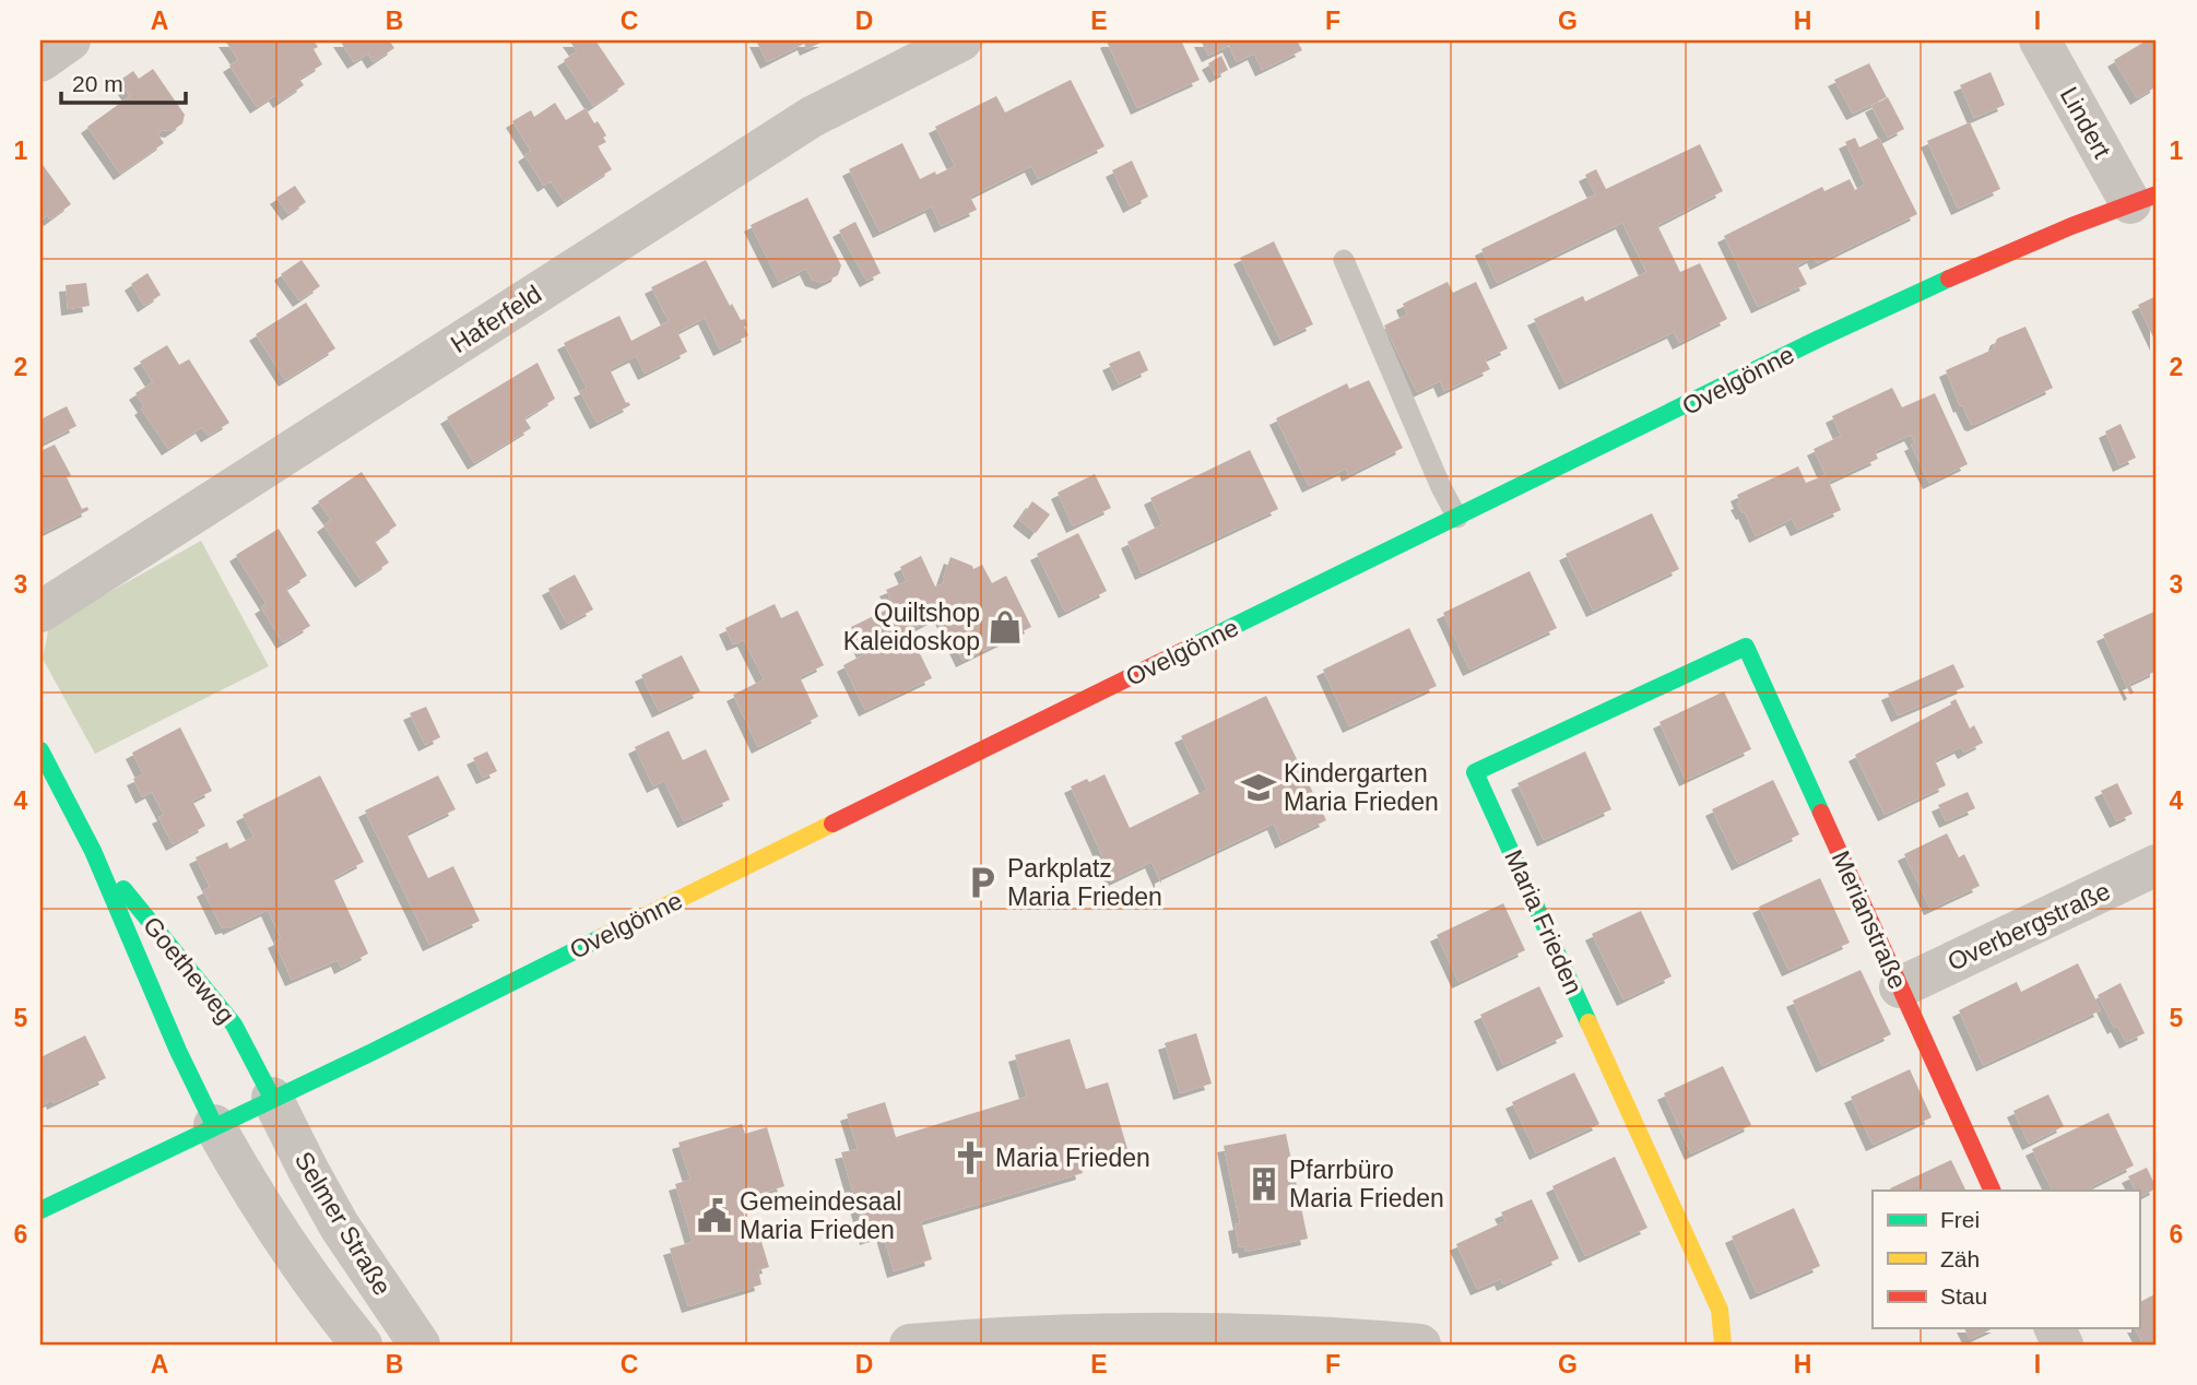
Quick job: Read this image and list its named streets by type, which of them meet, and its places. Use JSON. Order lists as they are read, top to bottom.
{
  "streets": {
    "main road": [
      "Ovelgönne",
      "Merianstraße",
      "Maria Frieden",
      "Goetheweg"
    ],
    "street": [
      "Lindert",
      "Haferfeld",
      "Overbergstraße",
      "Selmer Straße"
    ]
  },
  "crossings": [
    ["Lindert", "Ovelgönne"],
    ["Ovelgönne", "Goetheweg"],
    ["Ovelgönne", "Selmer Straße"],
    ["Merianstraße", "Maria Frieden"],
    ["Merianstraße", "Overbergstraße"],
    ["Goetheweg", "Selmer Straße"]
  ],
  "places": {
    "shop": ["Quiltshop Kaleidoskop"],
    "school or university": ["Kindergarten Maria Frieden"],
    "parking": ["Parkplatz Maria Frieden"],
    "church": ["Maria Frieden"],
    "building": ["Pfarrbüro Maria Frieden"],
    "public building": ["Gemeindesaal Maria Frieden"]
  },
  "legend": ["Frei", "Zäh", "Stau"],
  "scale_bar": "20 m",
  "grid": {
    "columns": [
      "A",
      "B",
      "C",
      "D",
      "E",
      "F",
      "G",
      "H",
      "I"
    ],
    "rows": [
      "1",
      "2",
      "3",
      "4",
      "5",
      "6"
    ]
  }
}
